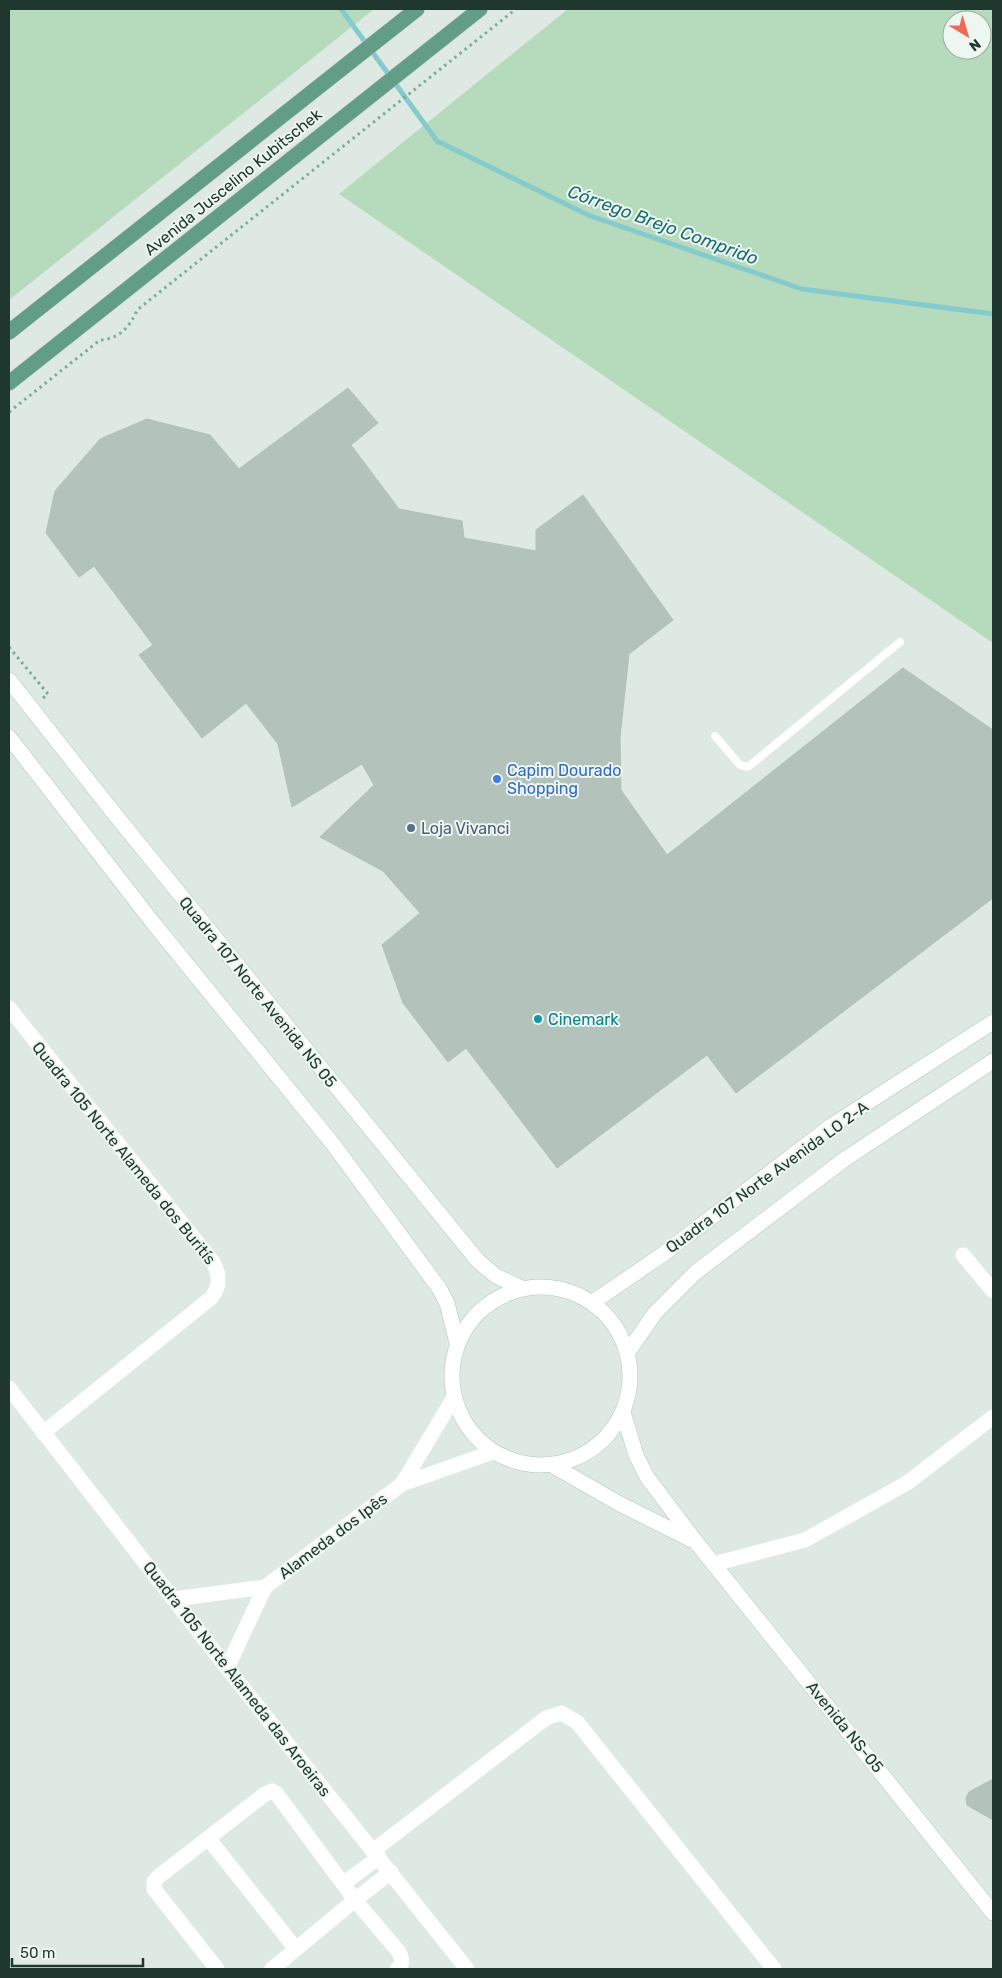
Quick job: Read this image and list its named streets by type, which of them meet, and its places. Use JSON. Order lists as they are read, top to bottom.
{
  "streets": {
    "main road": ["Avenida Juscelino Kubitschek"],
    "street": [
      "Quadra 107 Norte Avenida NS 05",
      "Quadra 105 Norte Alameda dos Buritís",
      "Quadra 107 Norte Avenida LO 2-A",
      "Alameda dos Ipês",
      "Quadra 105 Norte Alameda das Aroeiras",
      "Avenida NS-05"
    ]
  },
  "crossings": [
    ["Quadra 105 Norte Alameda dos Buritís", "Quadra 105 Norte Alameda das Aroeiras"],
    ["Alameda dos Ipês", "Quadra 105 Norte Alameda das Aroeiras"]
  ],
  "water": ["Córrego Brejo Comprido"],
  "places": ["Capim Dourado Shopping", "Loja Vivanci", "Cinemark"],
  "scale_bar": "50 m",
  "north": "bottom right"
}
